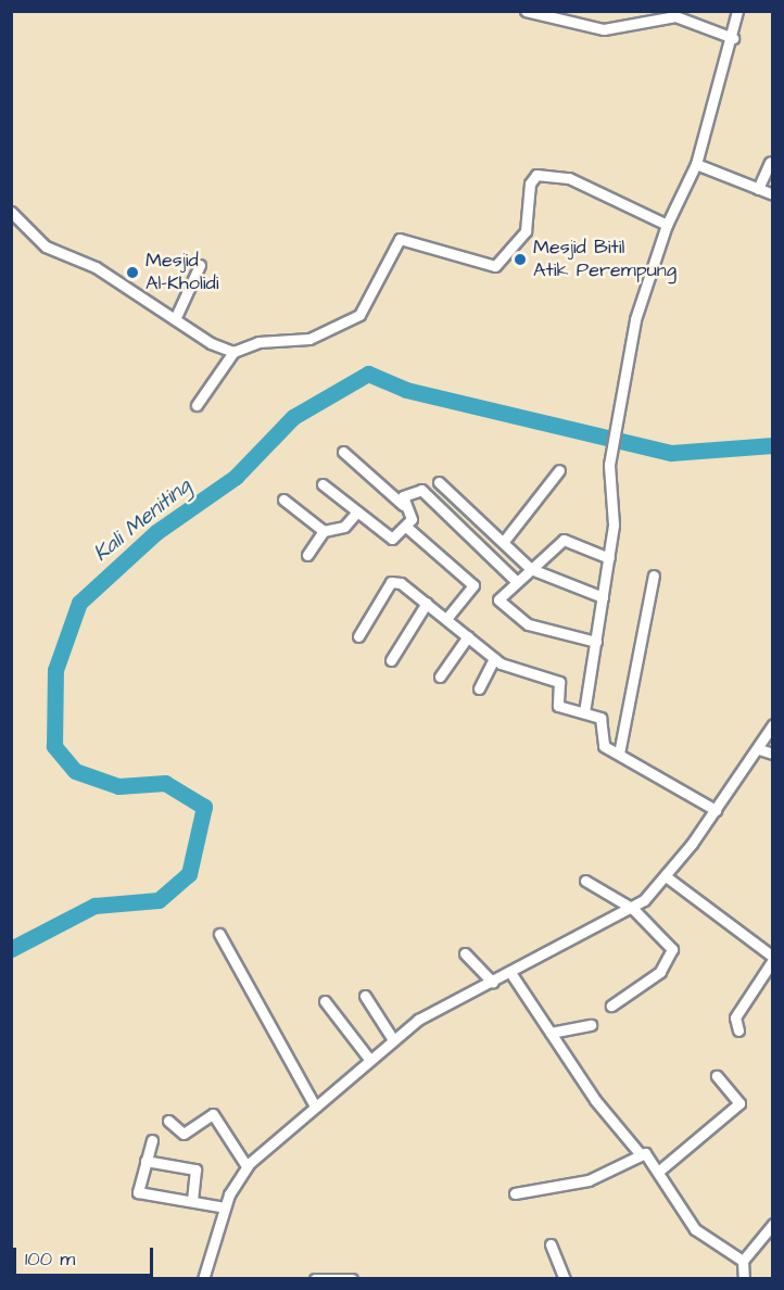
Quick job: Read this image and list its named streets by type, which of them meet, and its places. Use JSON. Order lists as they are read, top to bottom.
{
  "water": ["Kali Meniting"],
  "places": ["Mesjid Bitil Atik Perempung", "Mesjid Al-Kholidi"],
  "scale_bar": "100 m"
}
